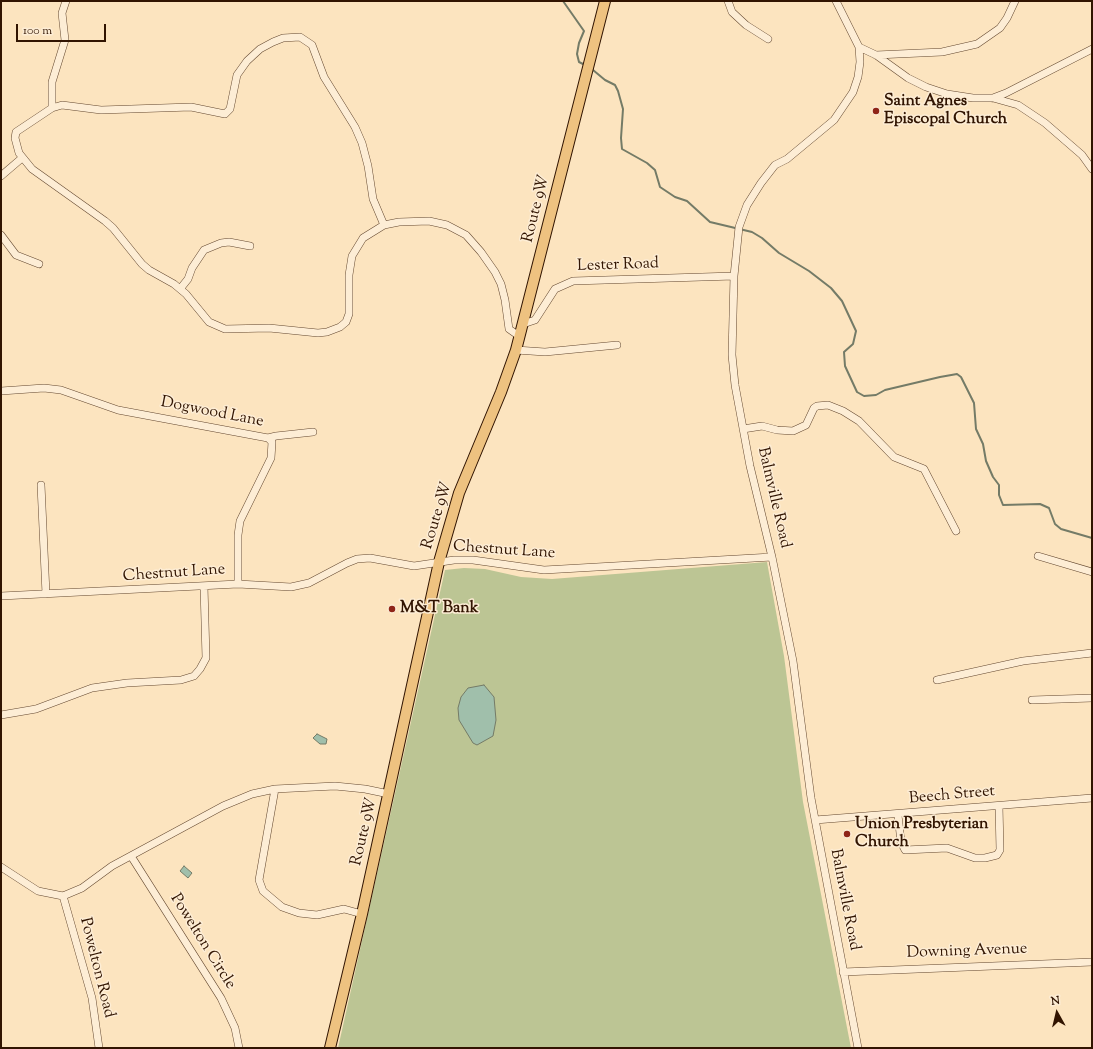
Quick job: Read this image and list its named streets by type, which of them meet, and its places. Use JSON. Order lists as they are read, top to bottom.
{
  "streets": {
    "highway": ["Route 9W"],
    "street": [
      "Lester Road",
      "Dogwood Lane",
      "Balmville Road",
      "Chestnut Lane",
      "Beech Street",
      "Powelton Circle",
      "Downing Avenue",
      "Powelton Road"
    ]
  },
  "crossings": [
    ["Route 9W", "Lester Road"],
    ["Route 9W", "Chestnut Lane"],
    ["Lester Road", "Balmville Road"],
    ["Dogwood Lane", "Chestnut Lane"],
    ["Balmville Road", "Chestnut Lane"],
    ["Balmville Road", "Beech Street"],
    ["Balmville Road", "Downing Avenue"]
  ],
  "places": ["Saint Agnes Episcopal Church", "M&T Bank", "Union Presbyterian Church"],
  "scale_bar": "100 m",
  "north": "top"
}
